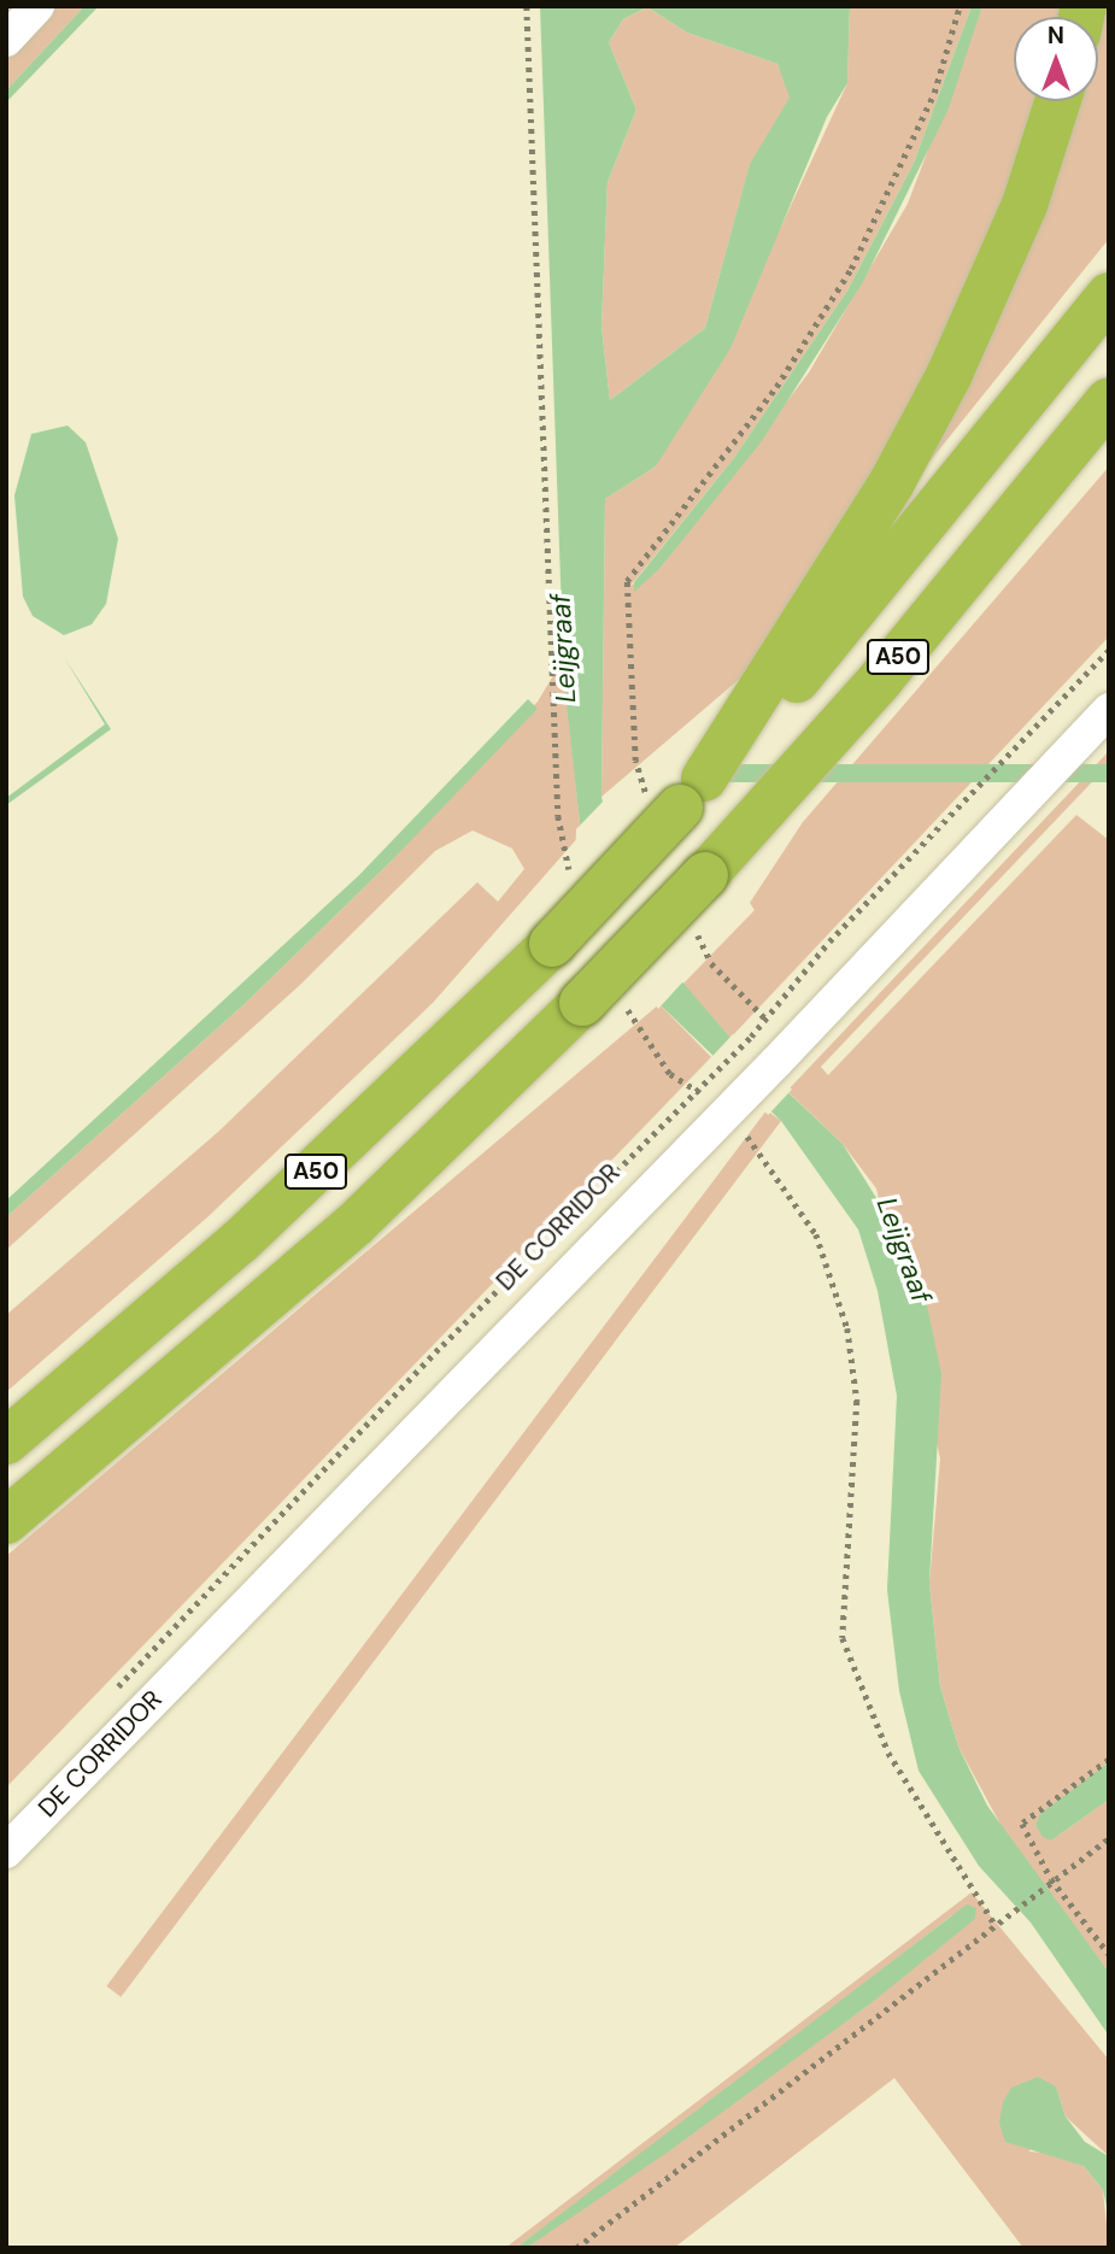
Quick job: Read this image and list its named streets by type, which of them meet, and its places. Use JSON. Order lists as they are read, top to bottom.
{
  "streets": {
    "highway": ["A50"],
    "street": ["DE CORRIDOR"]
  },
  "water": ["Leijgraaf"],
  "north": "top"
}
